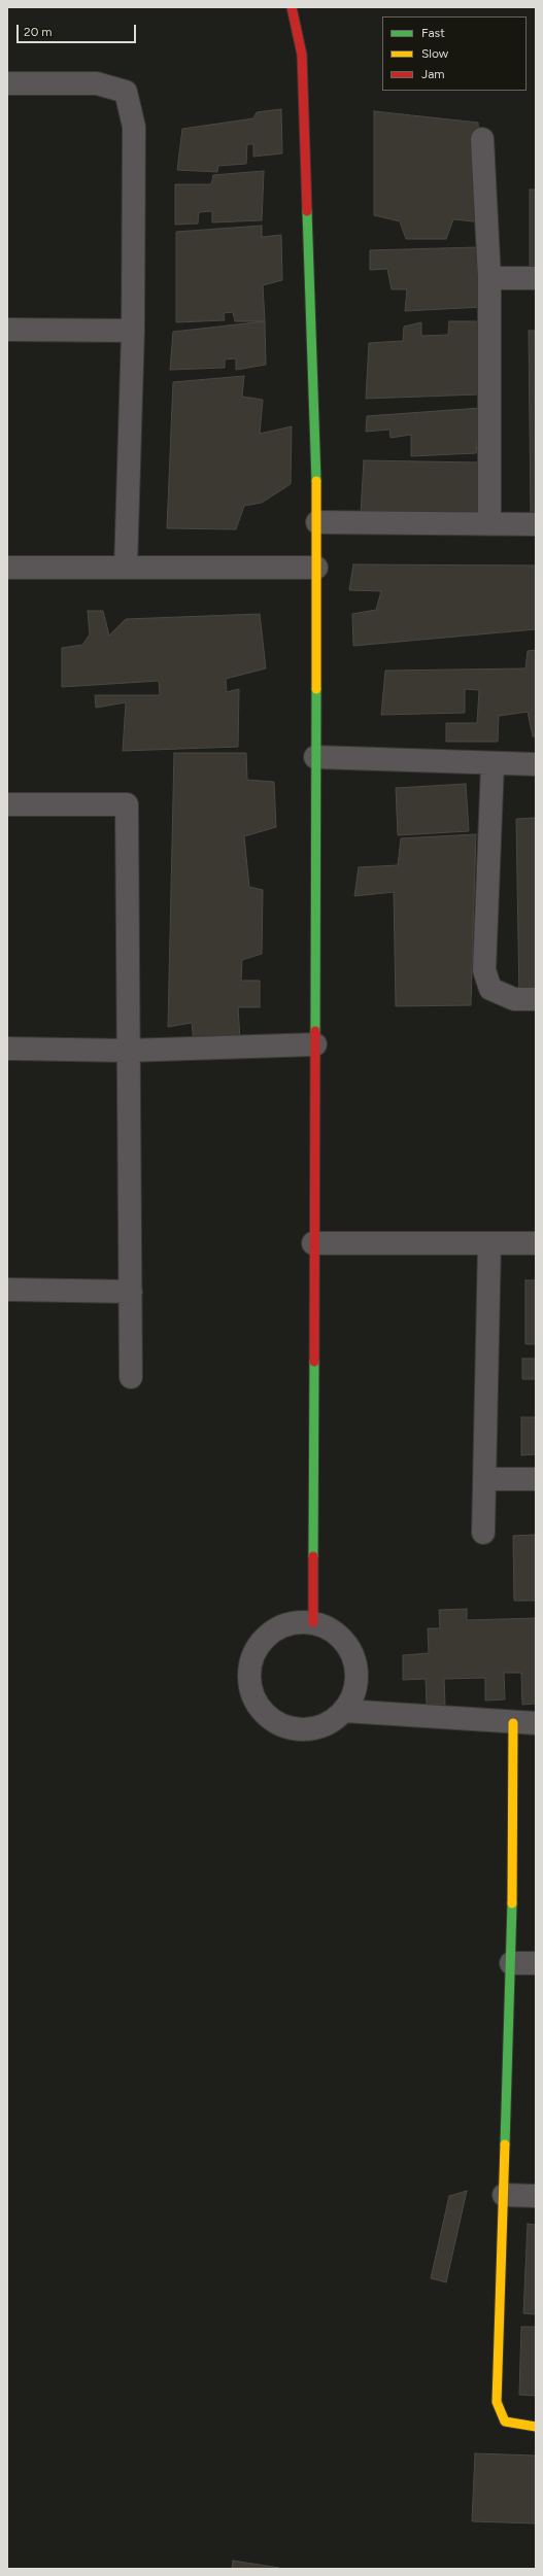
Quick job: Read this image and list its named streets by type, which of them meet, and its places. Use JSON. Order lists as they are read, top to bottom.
{
  "legend": ["Fast", "Slow", "Jam"],
  "scale_bar": "20 m"
}
